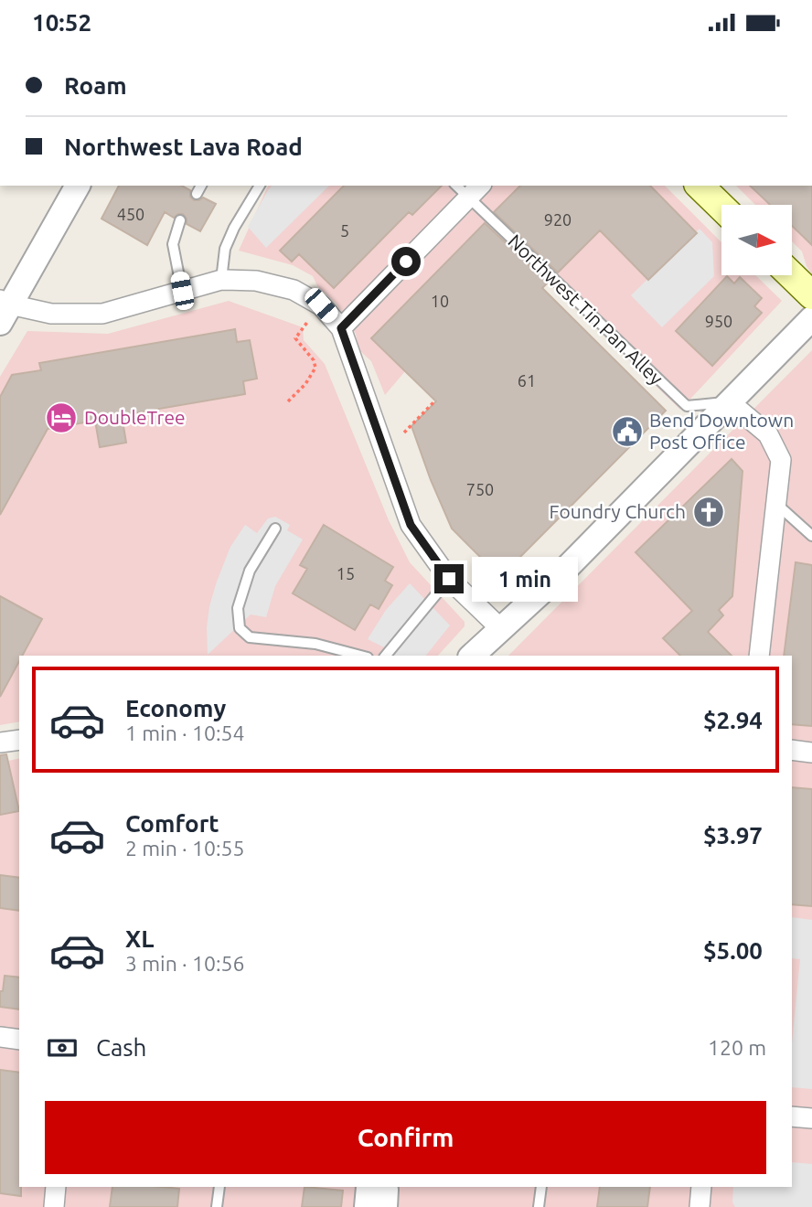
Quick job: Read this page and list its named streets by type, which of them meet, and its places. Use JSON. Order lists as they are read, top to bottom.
{
  "streets": {
    "lane": ["Northwest Tin Pan Alley"]
  },
  "places": {
    "hotel": ["DoubleTree"],
    "public building": ["Bend Downtown Post Office"],
    "church": ["Foundry Church"]
  },
  "house_numbers": [
    "450",
    "920",
    "5",
    "10",
    "950",
    "61",
    "750",
    "15"
  ],
  "north": "right",
  "page": {
    "status": "10:52",
    "banner": ["Roam", "Northwest Lava Road"],
    "bubble": "1 min",
    "list": [
      {
        "name": "Economy",
        "note": "1 min · 10:54",
        "value": "$2.94"
      },
      {
        "name": "Comfort",
        "note": "2 min · 10:55",
        "value": "$3.97"
      },
      {
        "name": "XL",
        "note": "3 min · 10:56",
        "value": "$5.00"
      }
    ],
    "pay": ["Cash", "120 m"],
    "buttons": "Confirm"
  }
}
